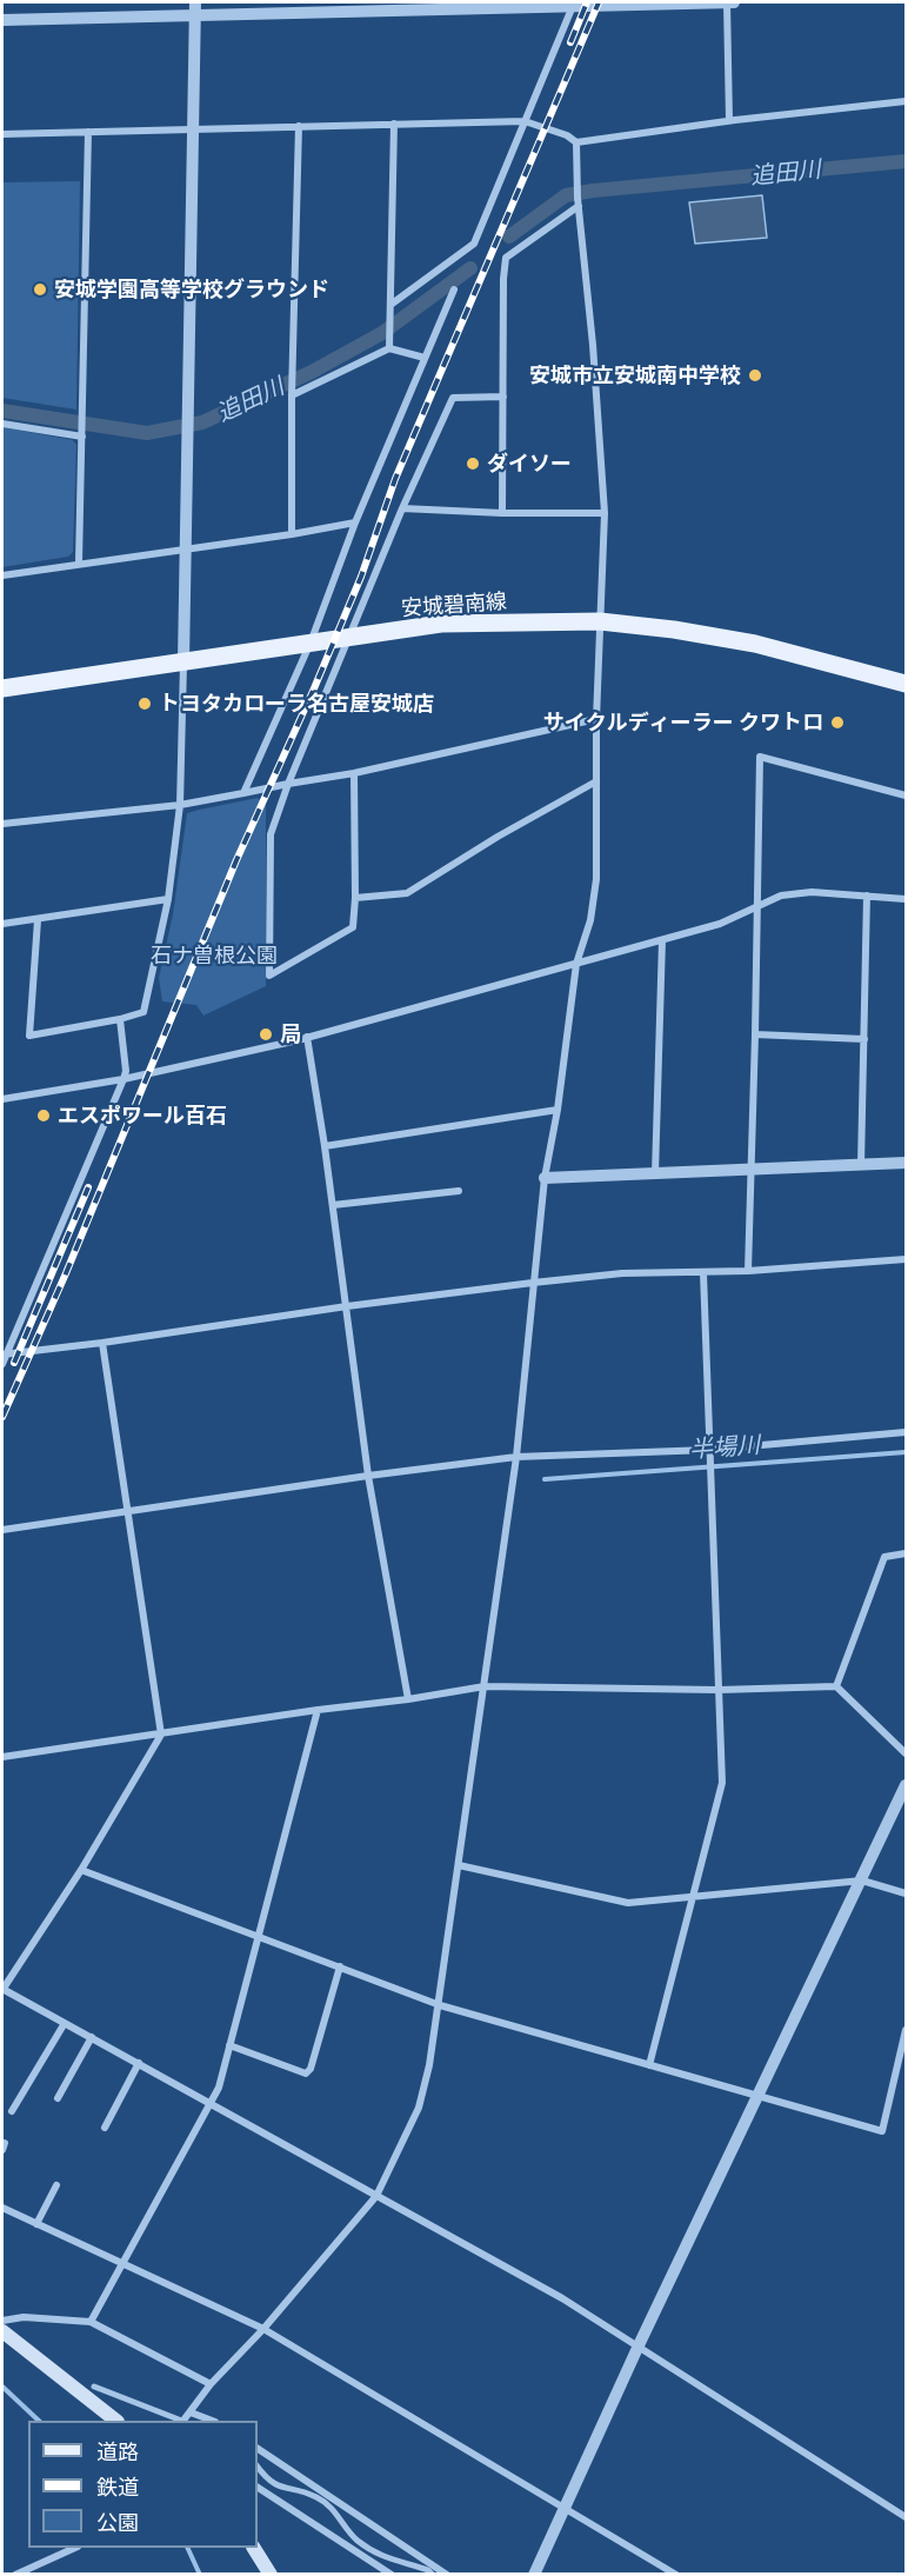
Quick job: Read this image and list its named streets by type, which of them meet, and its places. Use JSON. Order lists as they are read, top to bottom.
{
  "streets": {
    "main road": ["安城碧南線"]
  },
  "water": ["追田川", "半場川"],
  "parks": ["石ナ曽根公園"],
  "places": [
    "安城学園高等学校グラウンド",
    "安城市立安城南中学校",
    "ダイソー",
    "トヨタカローラ名古屋安城店",
    "サイクルディーラー クワトロ",
    "局",
    "エスポワール百石"
  ],
  "legend": ["道路", "鉄道", "公園"]
}
